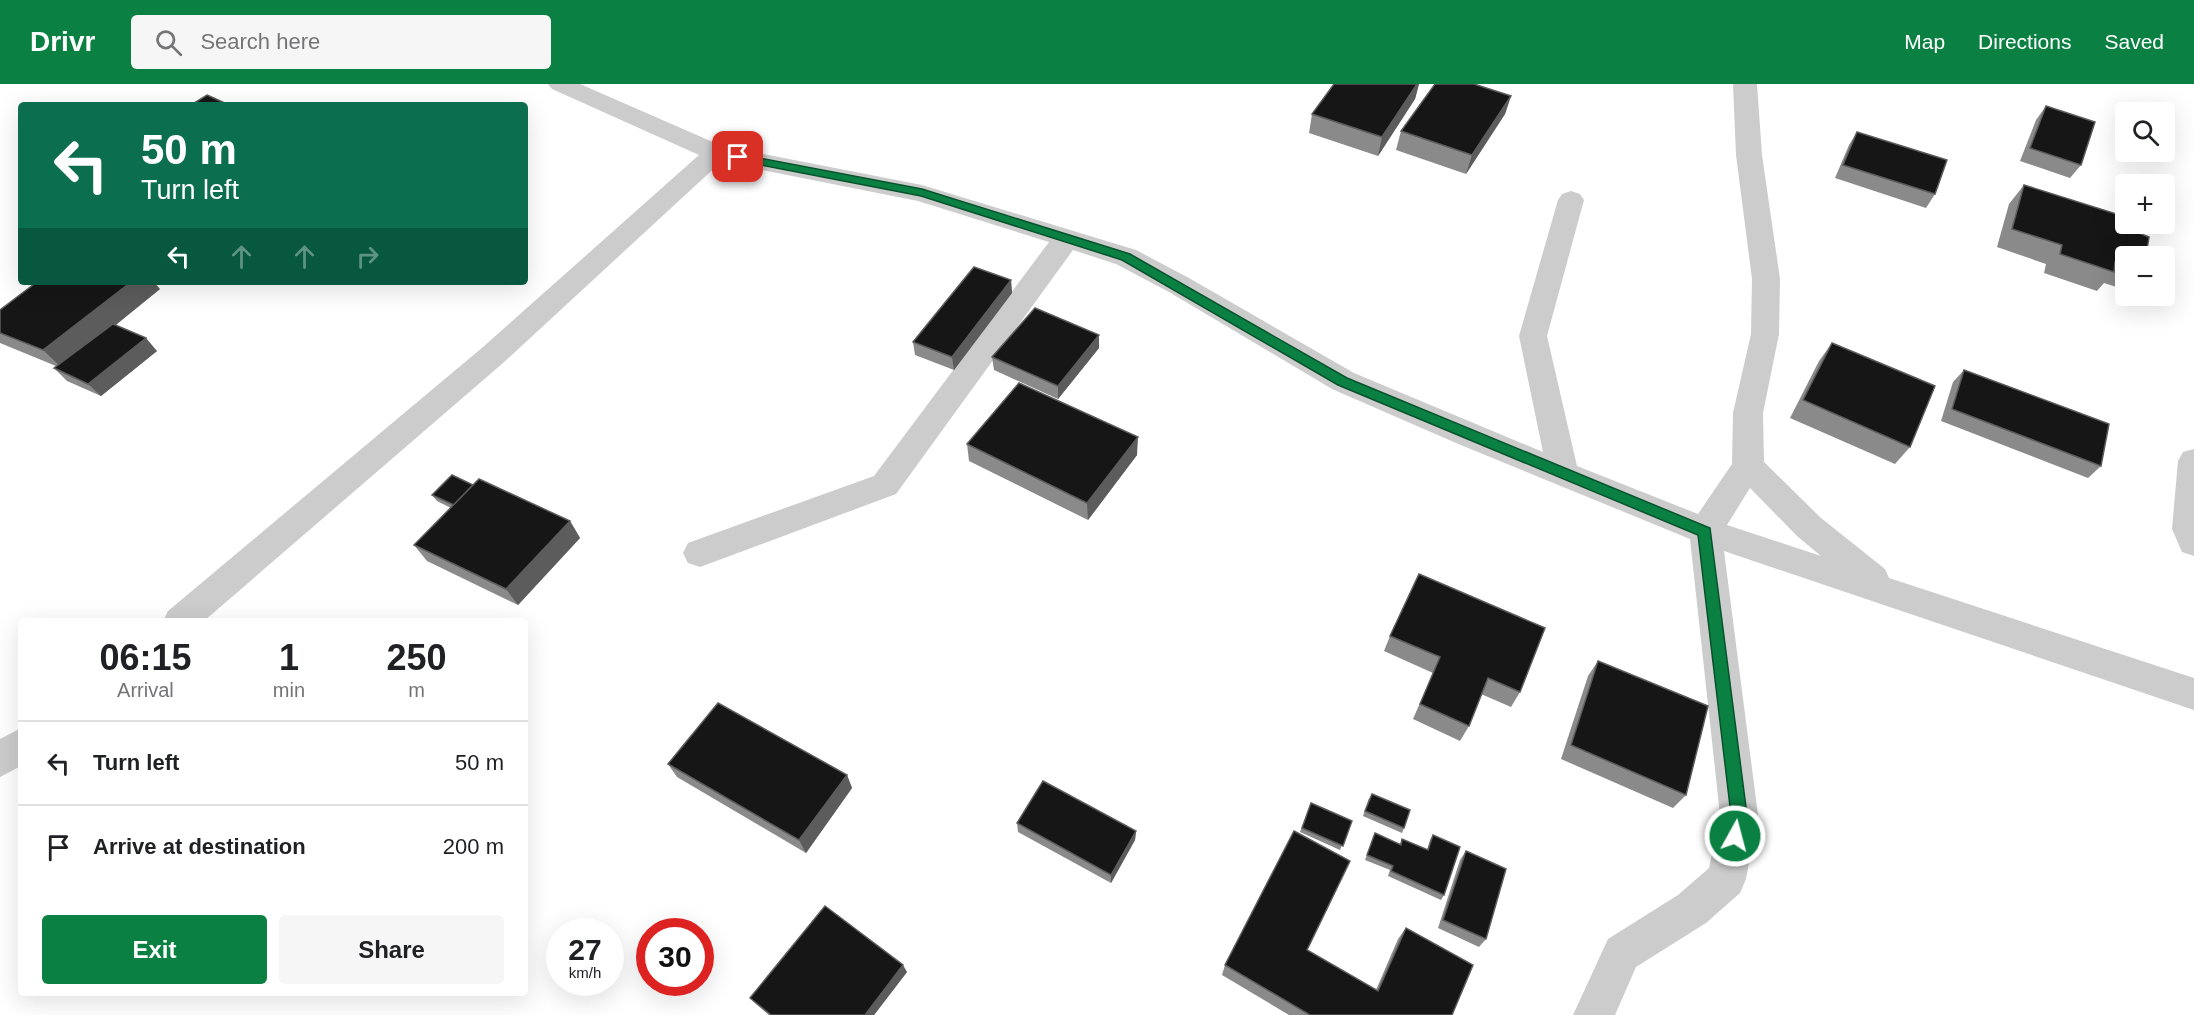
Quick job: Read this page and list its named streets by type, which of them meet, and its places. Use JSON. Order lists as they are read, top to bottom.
{
  "page": {
    "header": "Drivr",
    "search": "Search here",
    "nav": ["Map", "Directions", "Saved"],
    "map_buttons": ["+", "−"],
    "turn": ["50 m", "Turn left"],
    "eta": [
      "06:15",
      "Arrival",
      "1",
      "min",
      "250",
      "m"
    ],
    "list": [
      {
        "name": "Turn left",
        "value": "50 m"
      },
      {
        "name": "Arrive at destination",
        "value": "200 m"
      }
    ],
    "buttons": ["Exit", "Share"],
    "speed": "27 km/h",
    "limit": "30"
  }
}
